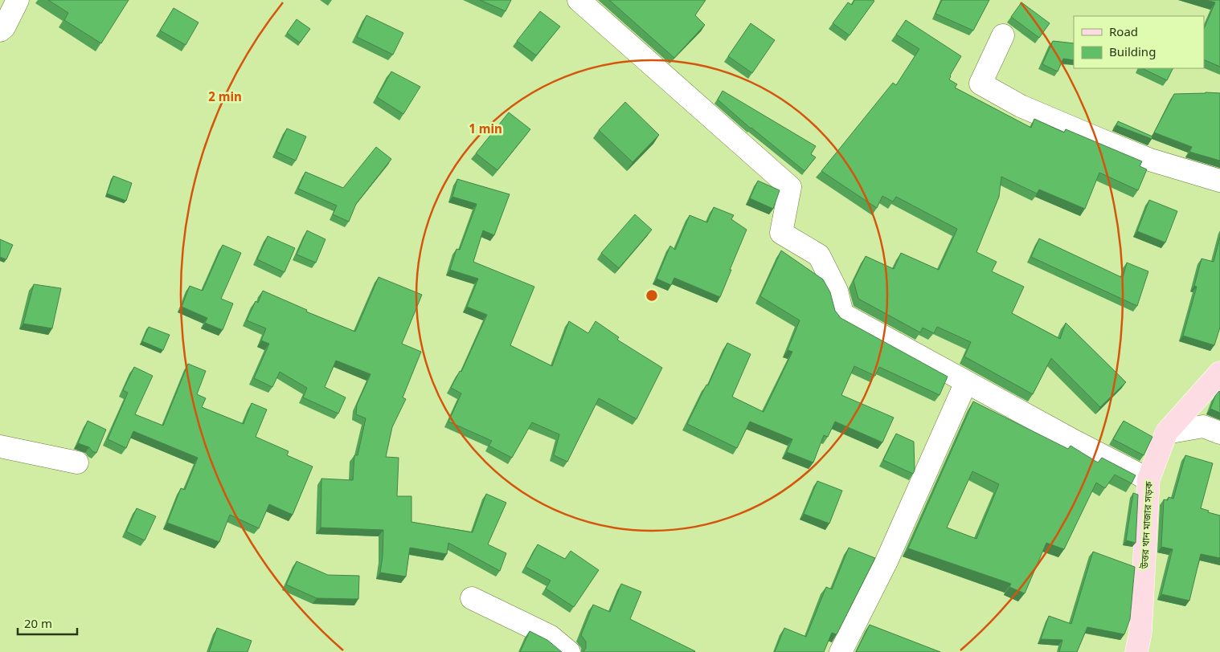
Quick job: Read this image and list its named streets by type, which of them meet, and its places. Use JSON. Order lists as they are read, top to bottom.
{
  "streets": {
    "main road": ["উত্তর খান মাজার সড়ক"]
  },
  "legend": ["Road", "Building"],
  "scale_bar": "20 m",
  "rings": ["2 min", "1 min"]
}
